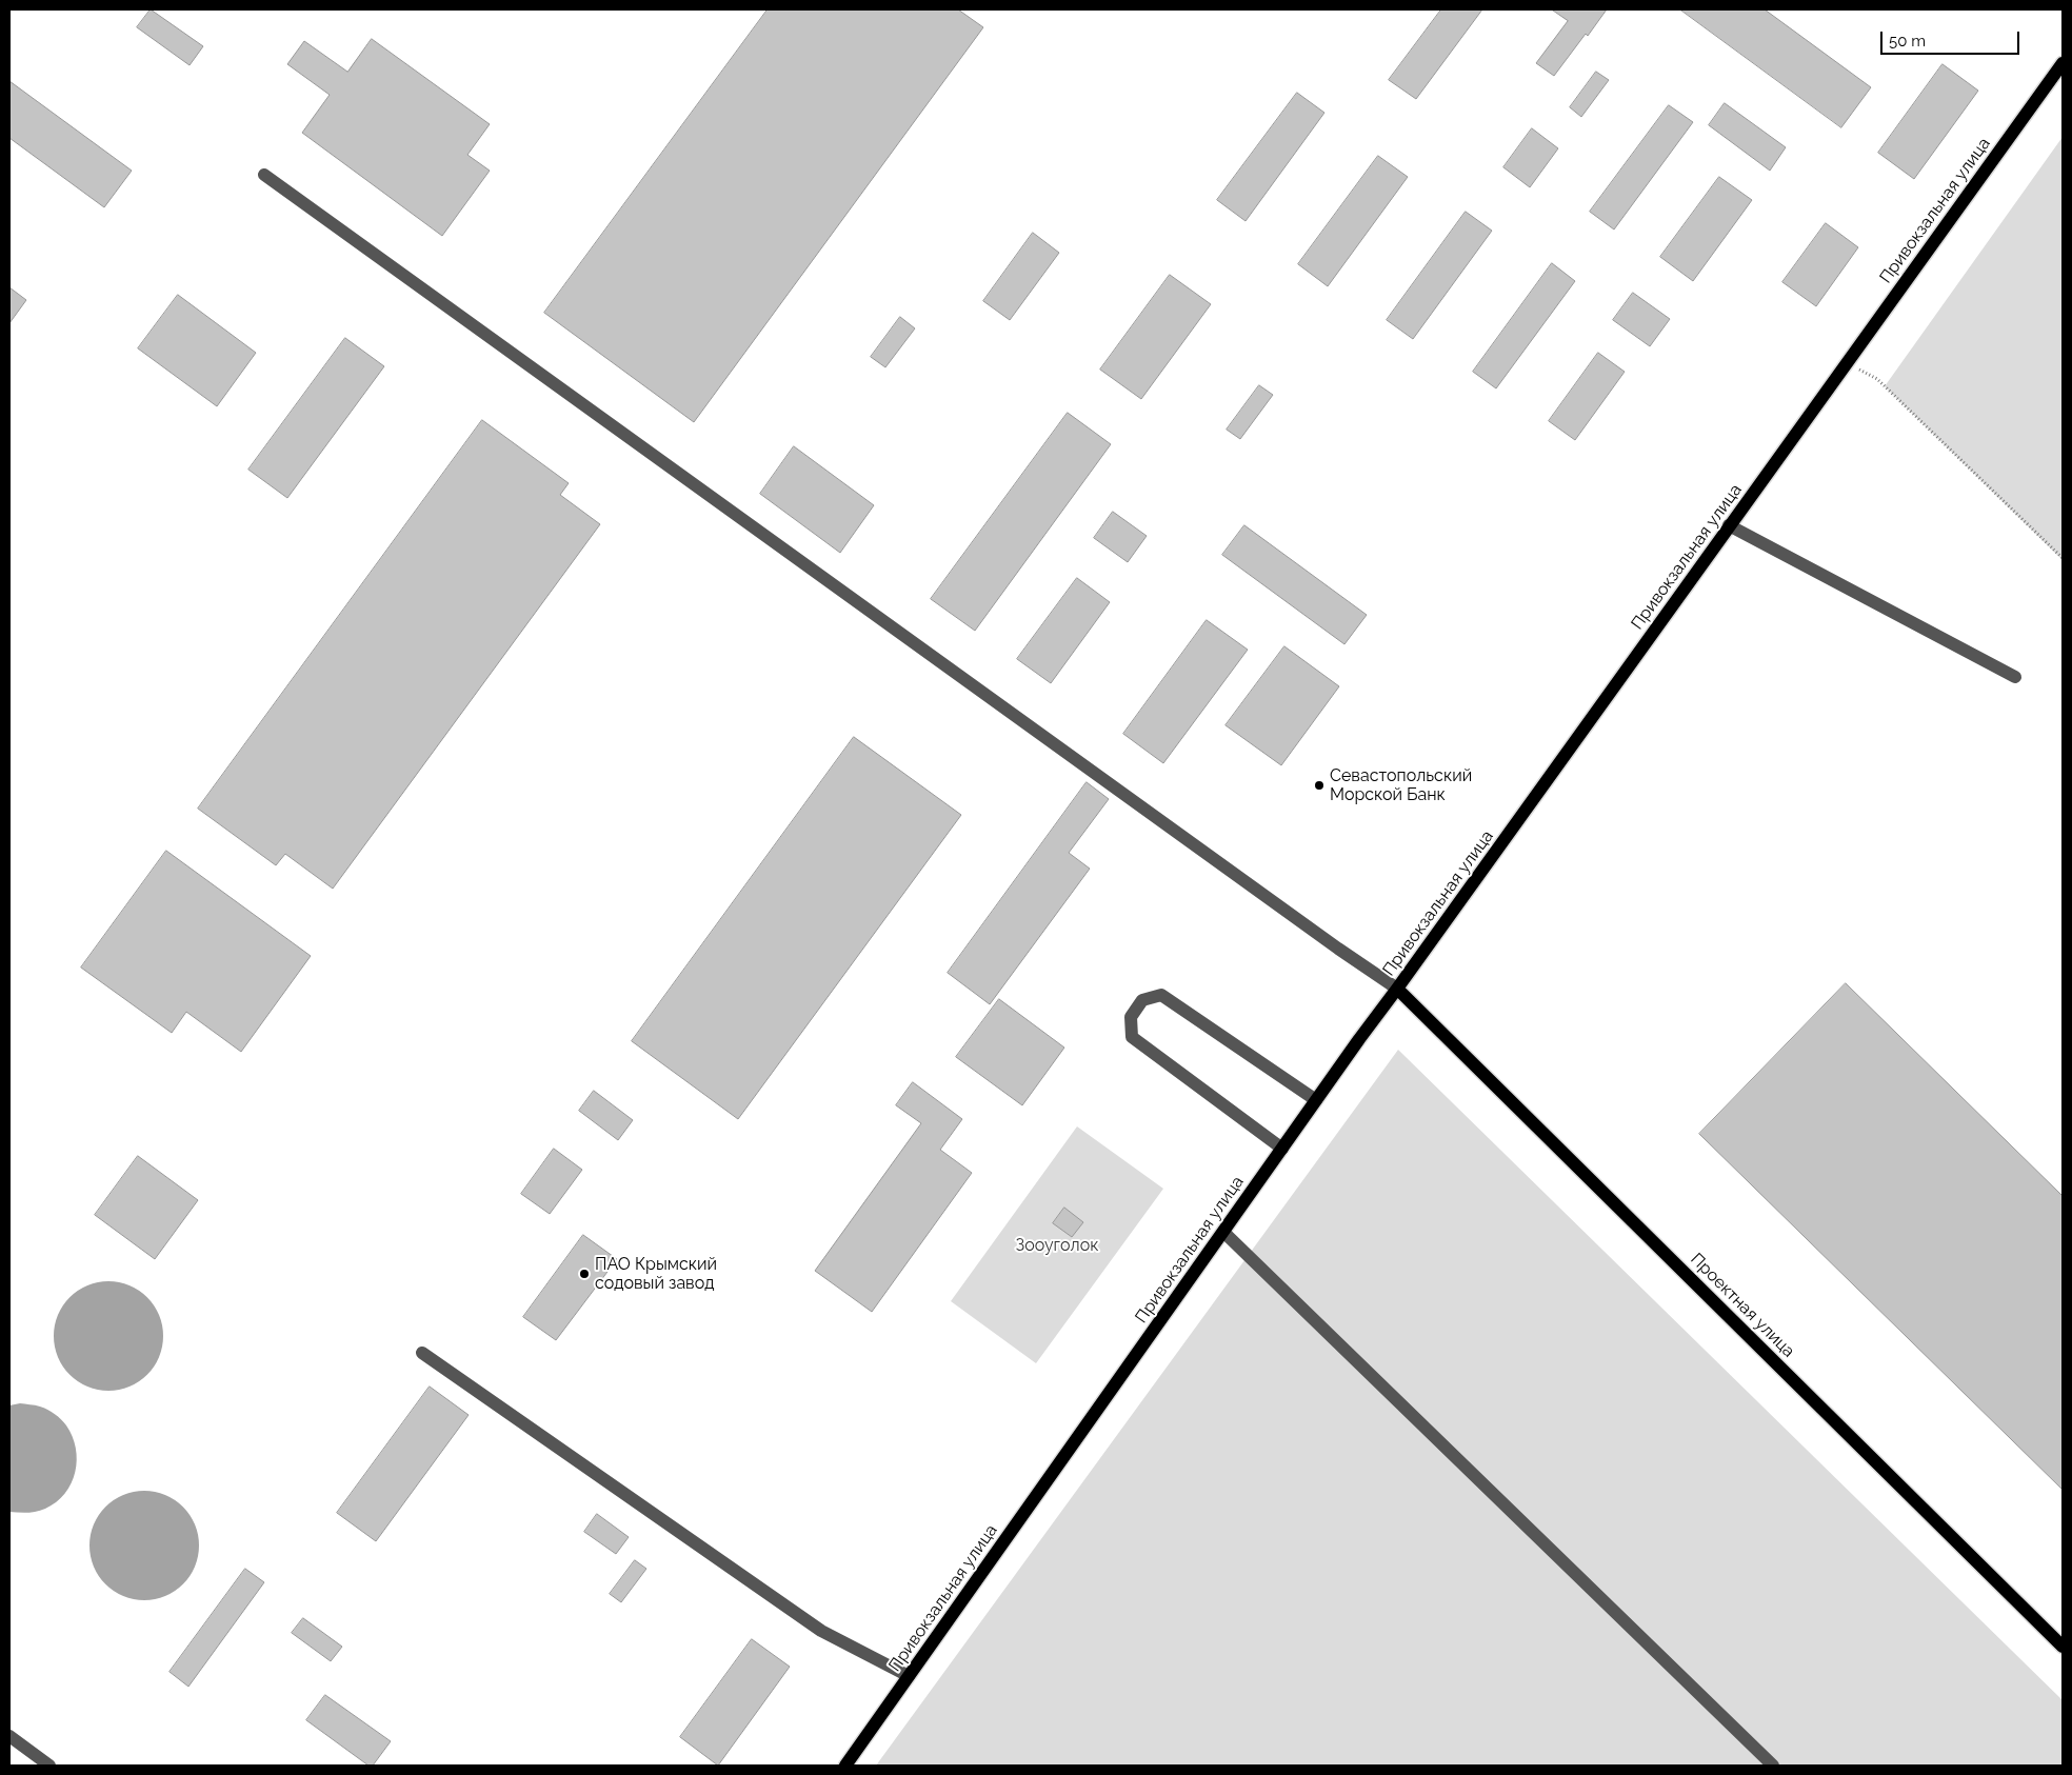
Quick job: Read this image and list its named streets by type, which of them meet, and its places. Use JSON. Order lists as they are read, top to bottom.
{
  "streets": {
    "main road": ["Привокзальная улица", "Проектная улица"]
  },
  "crossings": [
    ["Привокзальная улица", "Проектная улица"]
  ],
  "parks": ["Зооуголок"],
  "places": ["Севастопольский Морской Банк", "ПАО Крымский содовый завод"],
  "scale_bar": "50 m"
}
